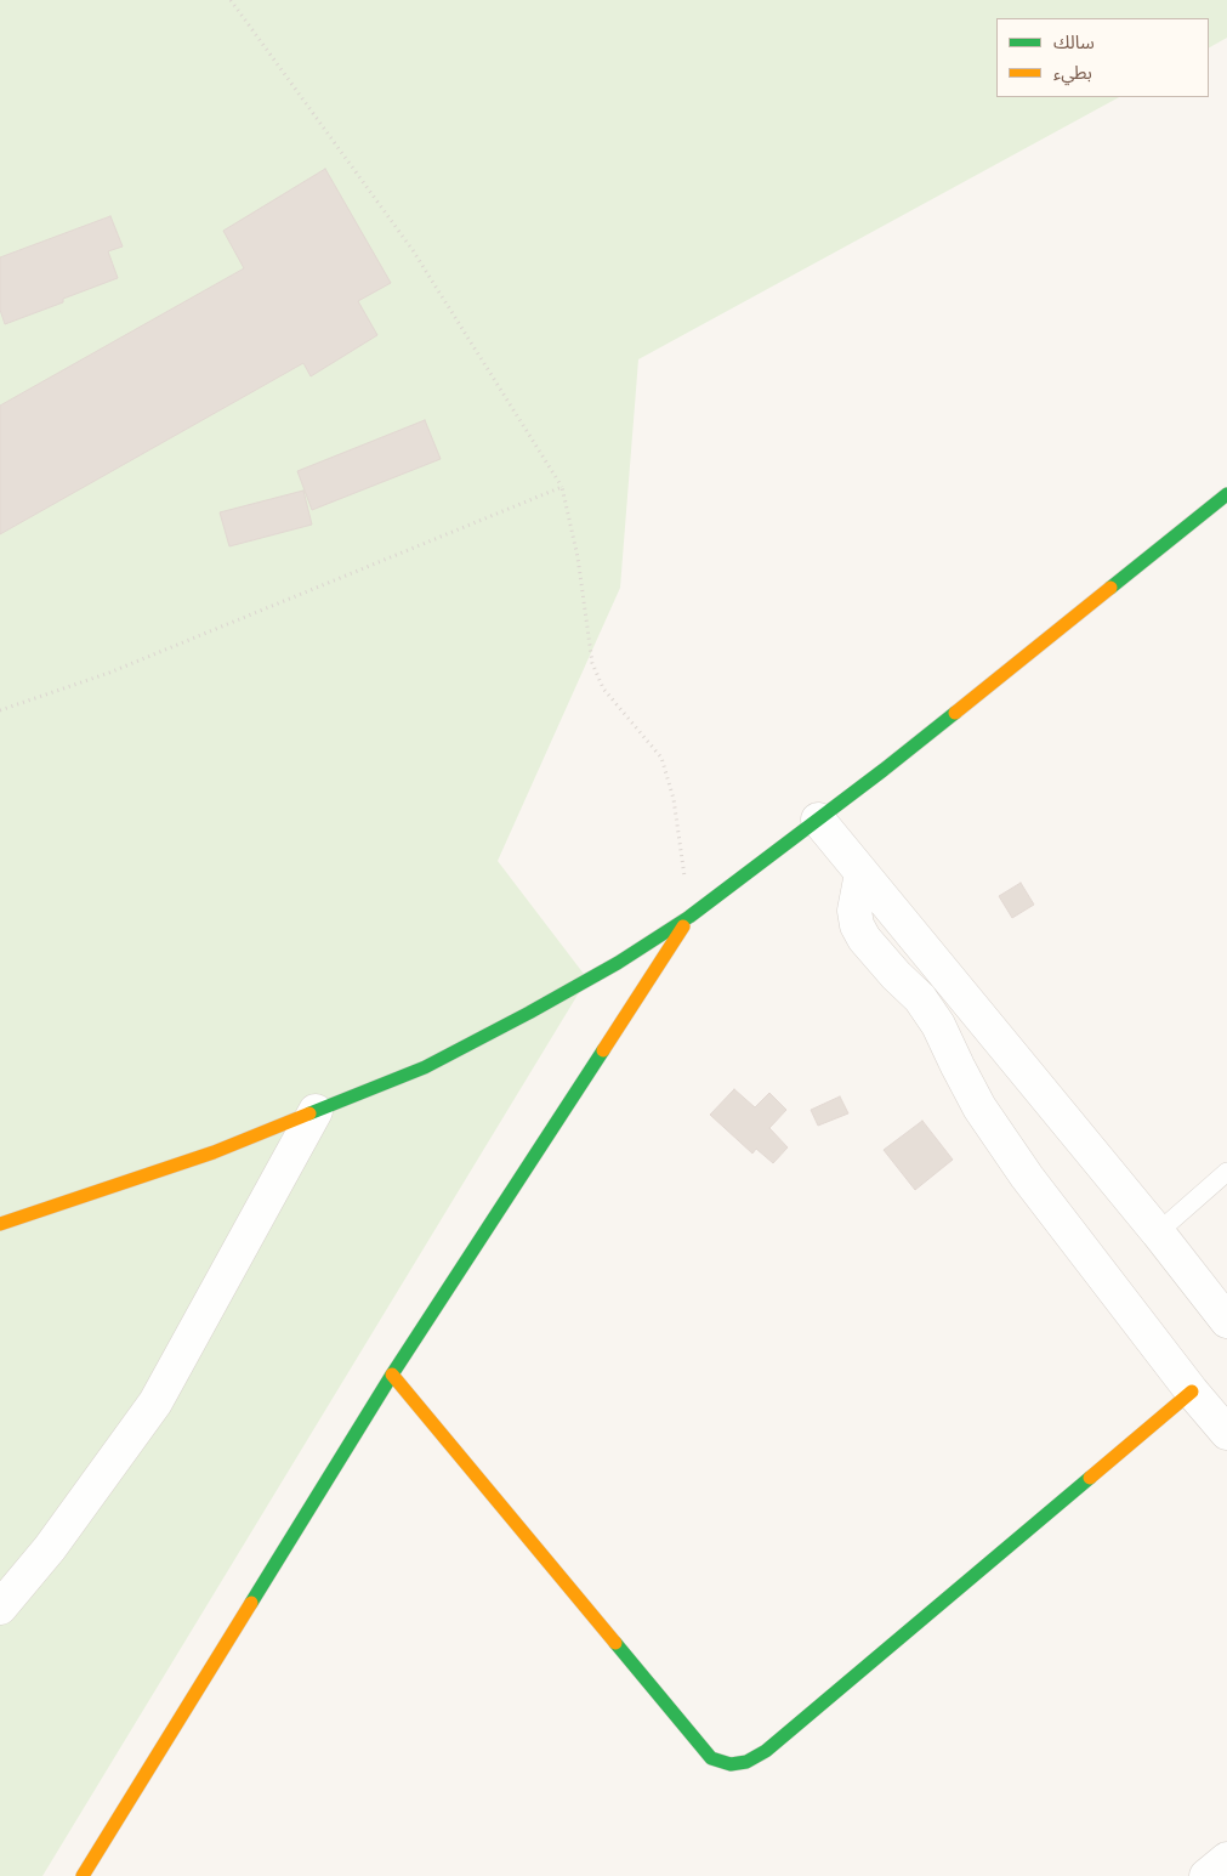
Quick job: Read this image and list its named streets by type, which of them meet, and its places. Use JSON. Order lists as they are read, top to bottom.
{
  "legend": ["سالك", "بطيء"]
}
